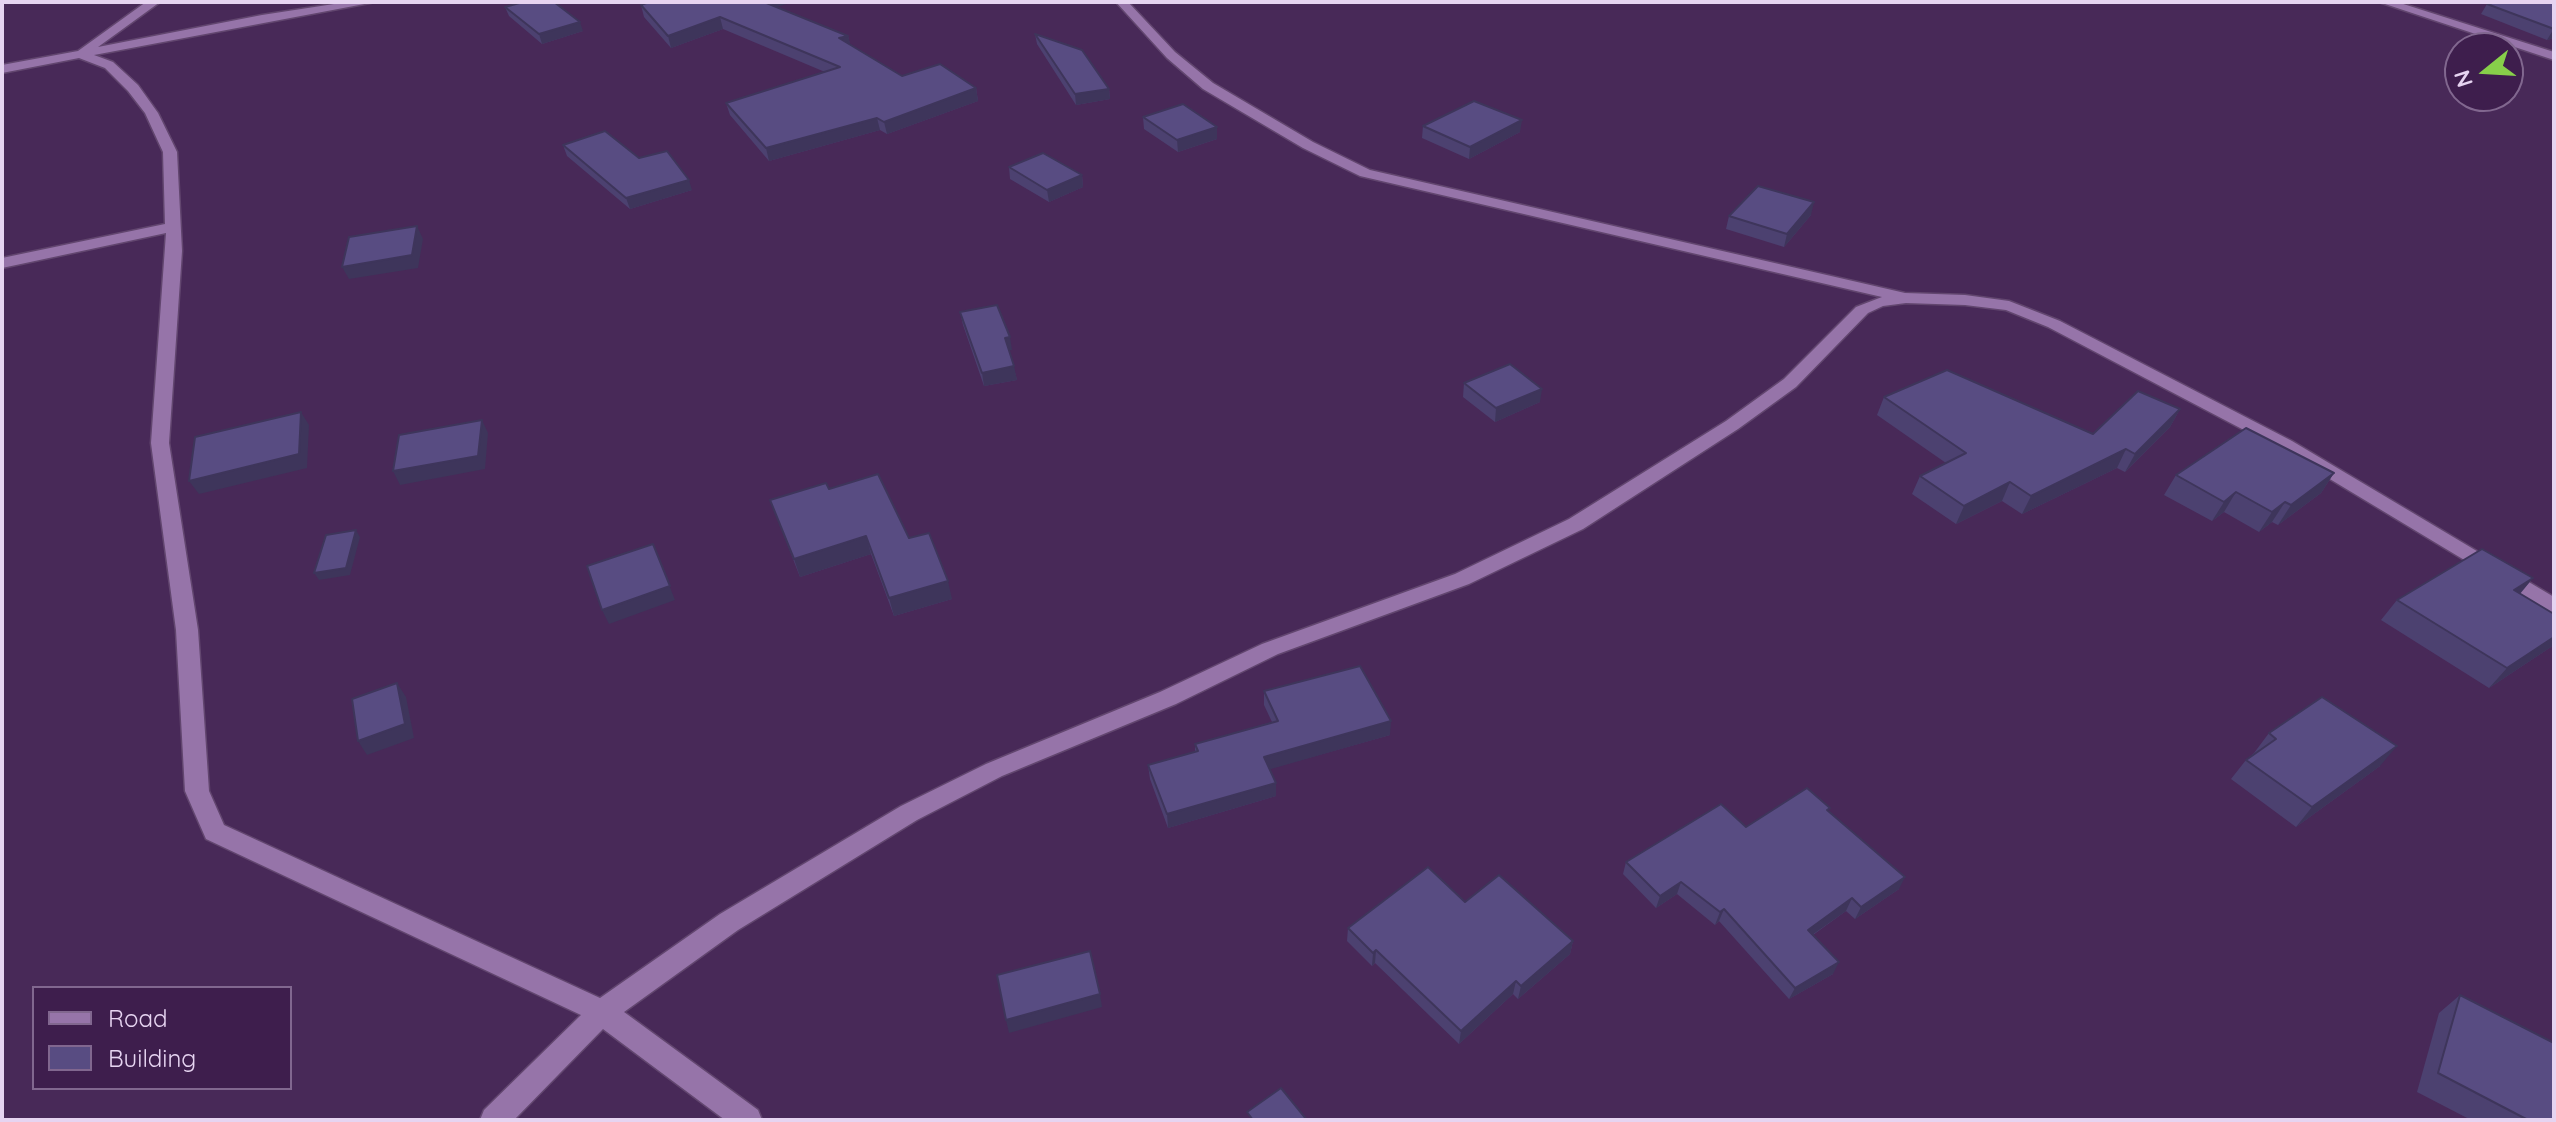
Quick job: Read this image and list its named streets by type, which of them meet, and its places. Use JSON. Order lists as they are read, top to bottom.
{
  "legend": ["Road", "Building"],
  "north": "left"
}
